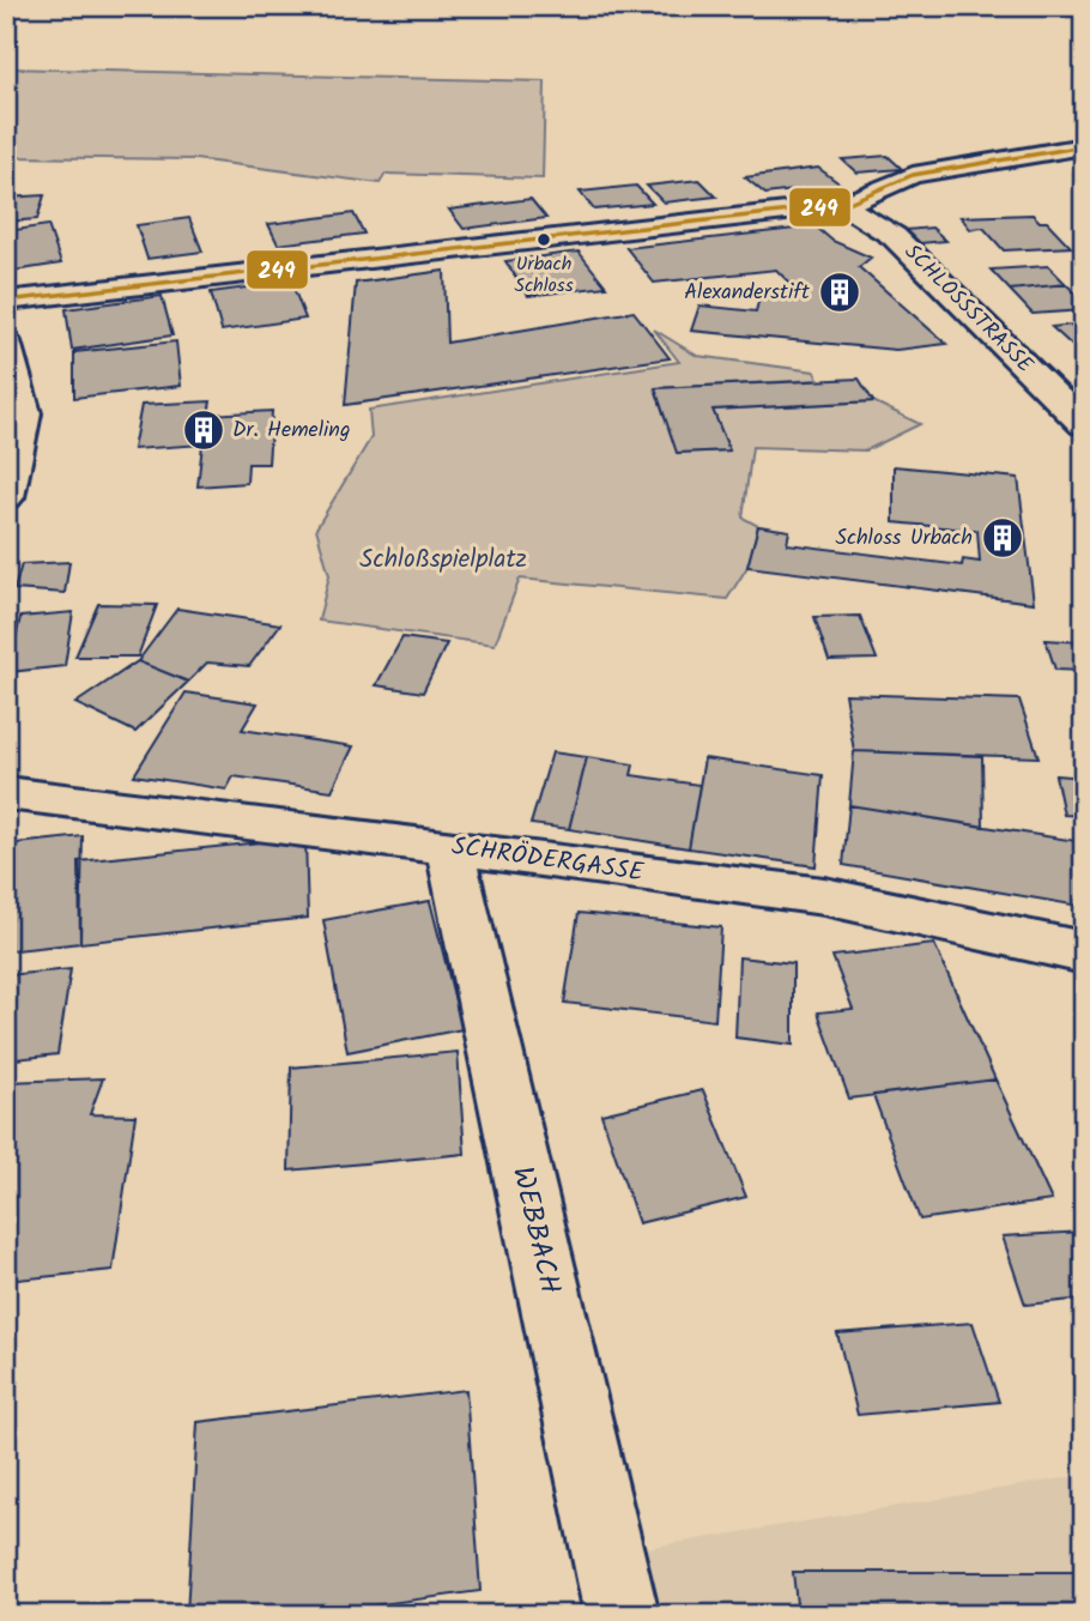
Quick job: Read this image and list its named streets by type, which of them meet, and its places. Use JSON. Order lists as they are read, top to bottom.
{
  "streets": {
    "street": ["SCHLOSSSTRASSE", "SCHRÖDERGASSE", "WEBBACH"]
  },
  "crossings": [
    ["SCHRÖDERGASSE", "WEBBACH"]
  ],
  "parks": ["Schloßspielplatz"],
  "places": {
    "other": ["Urbach Schloss"],
    "building": ["Alexanderstift", "Dr. Hemeling", "Schloss Urbach"]
  },
  "lines": ["transit line 249"]
}
